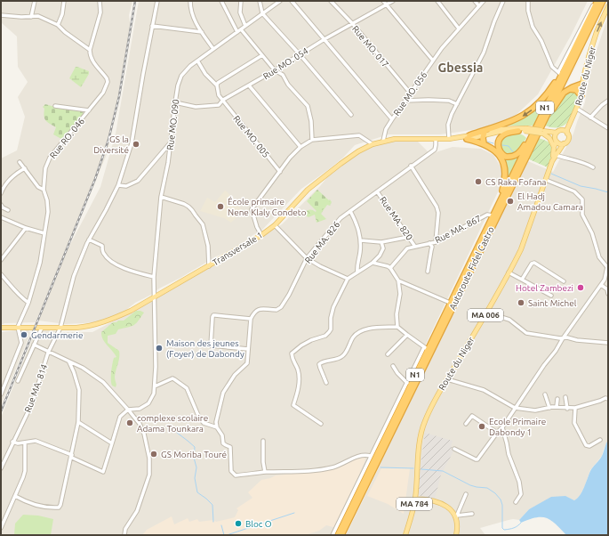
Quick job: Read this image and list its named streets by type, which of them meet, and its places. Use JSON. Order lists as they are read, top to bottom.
{
  "streets": {
    "highway": ["N1", "Autoroute Fidel Castro"],
    "main road": [
      "Route du Niger",
      "Transversale 1",
      "MA 006",
      "MA 784"
    ],
    "street": [
      "Rue MO. 017",
      "Rue MO. 054",
      "Rue MO. 056",
      "Rue MO. 090",
      "Rue MO. 005",
      "Rue RO. 046",
      "Rue MA. 820",
      "Rue MA. 867",
      "Rue MA. 826",
      "Rue MA. 814"
    ]
  },
  "crossings": [
    ["Rue MO. 017", "Rue MO. 054"],
    ["Rue MO. 017", "Rue MO. 056"],
    ["Rue MO. 054", "Rue MO. 090"],
    ["Rue MO. 054", "Rue MO. 005"],
    ["Route du Niger", "Transversale 1"],
    ["Rue MO. 056", "Transversale 1"],
    ["Rue MO. 090", "Transversale 1"],
    ["Rue RO. 046", "Transversale 1"],
    ["Rue MA. 820", "Rue MA. 867"],
    ["Rue MA. 820", "Rue MA. 826"],
    ["Rue MA. 867", "Autoroute Fidel Castro"],
    ["Rue MA. 826", "Transversale 1"],
    ["Transversale 1", "Rue MA. 814"]
  ],
  "districts": ["Gbessia"],
  "places": [
    "GS la Diversité",
    "CS Raka Fofana",
    "El Hadj Amadou Camara",
    "École primaire Nene Klaly Condeto",
    "Hotel Zambezi",
    "Saint Michel",
    "Gendarmerie",
    "Maison des jeunes (Foyer) de Dabondy",
    "complexe scolaire Adama Tounkara",
    "Ecole Primaire Dabondy 1",
    "GS Moriba Touré",
    "Bloc O"
  ]
}
